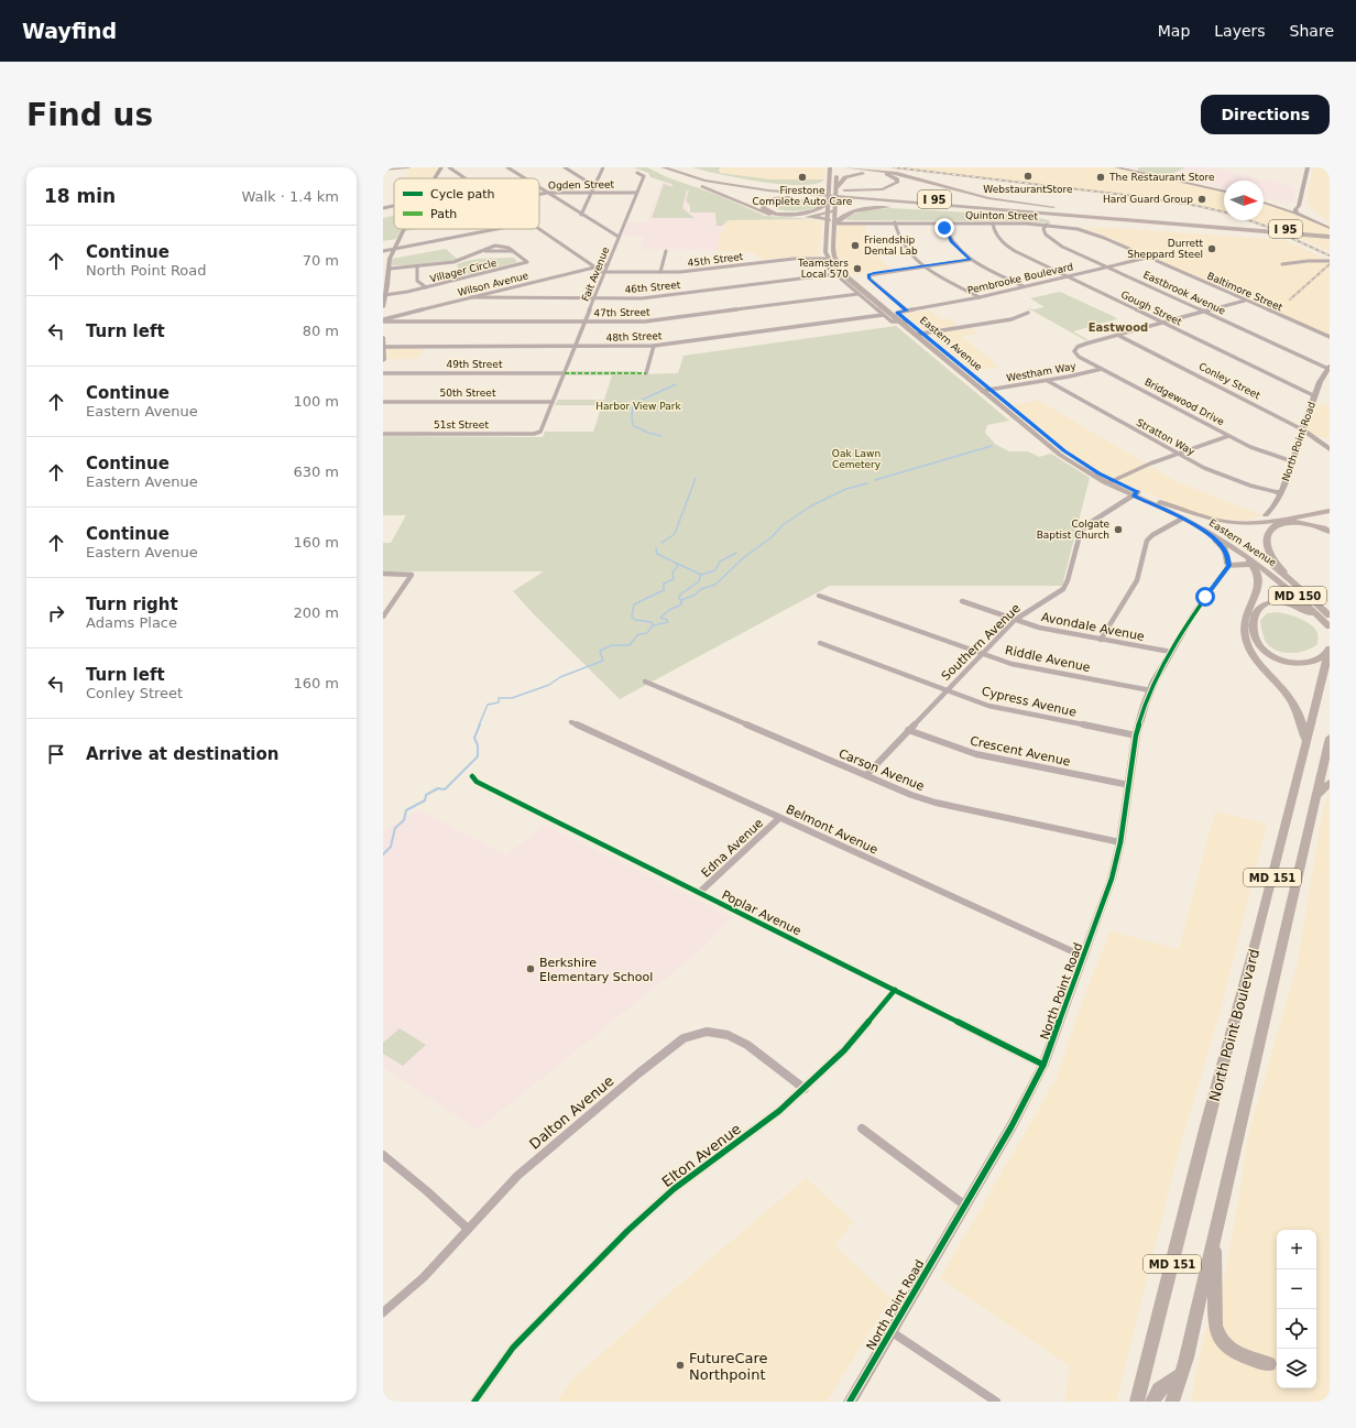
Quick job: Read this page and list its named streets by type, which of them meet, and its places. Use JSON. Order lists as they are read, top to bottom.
{
  "streets": {
    "highway": ["I 95"],
    "main road": [
      "Eastern Avenue",
      "MD 150",
      "MD 151",
      "North Point Boulevard"
    ],
    "street": [
      "Ogden Street",
      "Quinton Street",
      "45th Street",
      "Villager Circle",
      "Fait Avenue",
      "Pembrooke Boulevard",
      "Wilson Avenue",
      "46th Street",
      "Baltimore Street",
      "Eastbrook Avenue",
      "Gough Street",
      "47th Street",
      "48th Street",
      "49th Street",
      "Westham Way",
      "Conley Street",
      "50th Street",
      "Bridgewood Drive",
      "51st Street",
      "Stratton Way",
      "North Point Road",
      "Avondale Avenue",
      "Southern Avenue",
      "Riddle Avenue",
      "Cypress Avenue",
      "Crescent Avenue",
      "Carson Avenue",
      "Belmont Avenue",
      "Edna Avenue",
      "Poplar Avenue",
      "Dalton Avenue",
      "Elton Avenue"
    ]
  },
  "crossings": [
    ["Ogden Street", "Fait Avenue"],
    ["Quinton Street", "Pembrooke Boulevard"],
    ["Quinton Street", "Baltimore Street"],
    ["Quinton Street", "Eastbrook Avenue"],
    ["Quinton Street", "Gough Street"],
    ["Quinton Street", "Eastern Avenue"],
    ["45th Street", "Fait Avenue"],
    ["45th Street", "Eastern Avenue"],
    ["Fait Avenue", "Wilson Avenue"],
    ["Fait Avenue", "46th Street"],
    ["Fait Avenue", "47th Street"],
    ["Fait Avenue", "48th Street"],
    ["Fait Avenue", "49th Street"],
    ["Fait Avenue", "50th Street"],
    ["Fait Avenue", "51st Street"],
    ["Pembrooke Boulevard", "Baltimore Street"],
    ["Pembrooke Boulevard", "Eastbrook Avenue"],
    ["Pembrooke Boulevard", "Gough Street"],
    ["Pembrooke Boulevard", "Eastern Avenue"],
    ["Wilson Avenue", "46th Street"],
    ["Wilson Avenue", "47th Street"],
    ["46th Street", "Eastern Avenue"],
    ["Eastbrook Avenue", "North Point Road"],
    ["Gough Street", "North Point Road"],
    ["47th Street", "Eastern Avenue"],
    ["48th Street", "Eastern Avenue"],
    ["Eastern Avenue", "Westham Way"],
    ["Eastern Avenue", "Southern Avenue"],
    ["Westham Way", "Bridgewood Drive"],
    ["Westham Way", "Stratton Way"],
    ["Conley Street", "Bridgewood Drive"],
    ["Conley Street", "North Point Road"],
    ["Bridgewood Drive", "North Point Road"],
    ["Stratton Way", "North Point Road"],
    ["North Point Road", "Avondale Avenue"],
    ["North Point Road", "Riddle Avenue"],
    ["North Point Road", "Cypress Avenue"],
    ["North Point Road", "Crescent Avenue"],
    ["North Point Road", "Carson Avenue"],
    ["North Point Road", "Belmont Avenue"],
    ["North Point Road", "Poplar Avenue"],
    ["Avondale Avenue", "Southern Avenue"],
    ["Southern Avenue", "Riddle Avenue"],
    ["Southern Avenue", "Cypress Avenue"],
    ["Southern Avenue", "Crescent Avenue"],
    ["Southern Avenue", "Carson Avenue"],
    ["Belmont Avenue", "Edna Avenue"],
    ["Edna Avenue", "Poplar Avenue"],
    ["Poplar Avenue", "Elton Avenue"],
    ["Dalton Avenue", "Elton Avenue"]
  ],
  "districts": ["Eastwood"],
  "parks": ["Harbor View Park", "Oak Lawn Cemetery"],
  "places": [
    "WebstaurantStore",
    "Firestone Complete Auto Care",
    "The Restaurant Store",
    "Hard Guard Group",
    "Friendship Dental Lab",
    "Durrett Sheppard Steel",
    "Teamsters Local 570",
    "Colgate Baptist Church",
    "Berkshire Elementary School",
    "FutureCare Northpoint"
  ],
  "legend": ["Cycle path", "Path"],
  "north": "right",
  "page": {
    "header": "Wayfind",
    "nav": ["Map", "Layers", "Share"],
    "buttons": "Directions",
    "title": "Find us",
    "heading": ["18 min", "Walk · 1.4 km"],
    "list": [
      ["Continue", "North Point Road", "70 m"],
      ["Turn left", "80 m"],
      ["Continue", "Eastern Avenue", "100 m"],
      ["Continue", "Eastern Avenue", "630 m"],
      ["Continue", "Eastern Avenue", "160 m"],
      ["Turn right", "Adams Place", "200 m"],
      ["Turn left", "Conley Street", "160 m"],
      "Arrive at destination"
    ],
    "map_buttons": ["+", "−"]
  }
}
